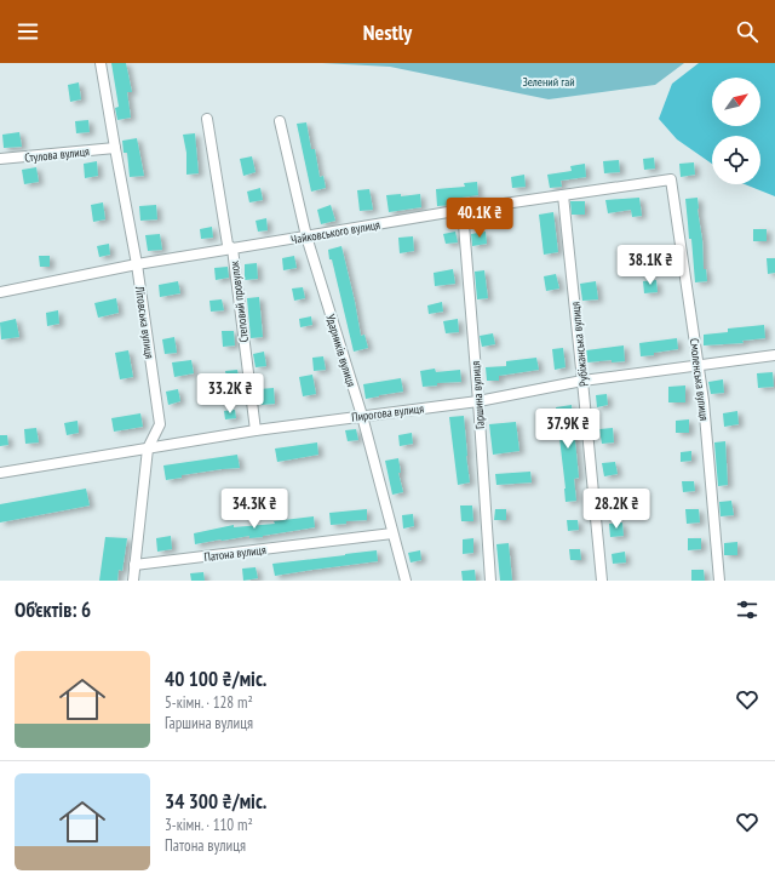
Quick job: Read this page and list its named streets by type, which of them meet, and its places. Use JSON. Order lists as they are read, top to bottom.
{
  "streets": {
    "street": [
      "Стулова вулиця",
      "Чайковського вулиця",
      "Степовий провулок",
      "Літовська вулиця",
      "Рубіжанська вулиця",
      "Ударників вулиця",
      "Смоленська вулиця",
      "Гаршина вулиця",
      "Пирогова вулиця",
      "Патона вулиця"
    ]
  },
  "crossings": [
    ["Стулова вулиця", "Літовська вулиця"],
    ["Чайковського вулиця", "Степовий провулок"],
    ["Чайковського вулиця", "Літовська вулиця"],
    ["Чайковського вулиця", "Рубіжанська вулиця"],
    ["Чайковського вулиця", "Ударників вулиця"],
    ["Чайковського вулиця", "Смоленська вулиця"],
    ["Чайковського вулиця", "Гаршина вулиця"],
    ["Степовий провулок", "Пирогова вулиця"],
    ["Літовська вулиця", "Пирогова вулиця"],
    ["Літовська вулиця", "Патона вулиця"],
    ["Рубіжанська вулиця", "Пирогова вулиця"],
    ["Ударників вулиця", "Пирогова вулиця"],
    ["Ударників вулиця", "Патона вулиця"],
    ["Смоленська вулиця", "Пирогова вулиця"],
    ["Гаршина вулиця", "Пирогова вулиця"]
  ],
  "parks": ["Зелений гай"],
  "north": "top right",
  "page": {
    "header": "Nestly",
    "price": [
      "40.1K ₴",
      "38.1K ₴",
      "33.2K ₴",
      "37.9K ₴",
      "34.3K ₴",
      "28.2K ₴"
    ],
    "heading": "Об’єктів: 6",
    "list": [
      {
        "name": "40 100 ₴/міс.",
        "note": "5-кімн. · 128 m² · Гаршина вулиця"
      },
      {
        "name": "34 300 ₴/міс.",
        "note": "3-кімн. · 110 m² · Патона вулиця"
      }
    ]
  }
}
